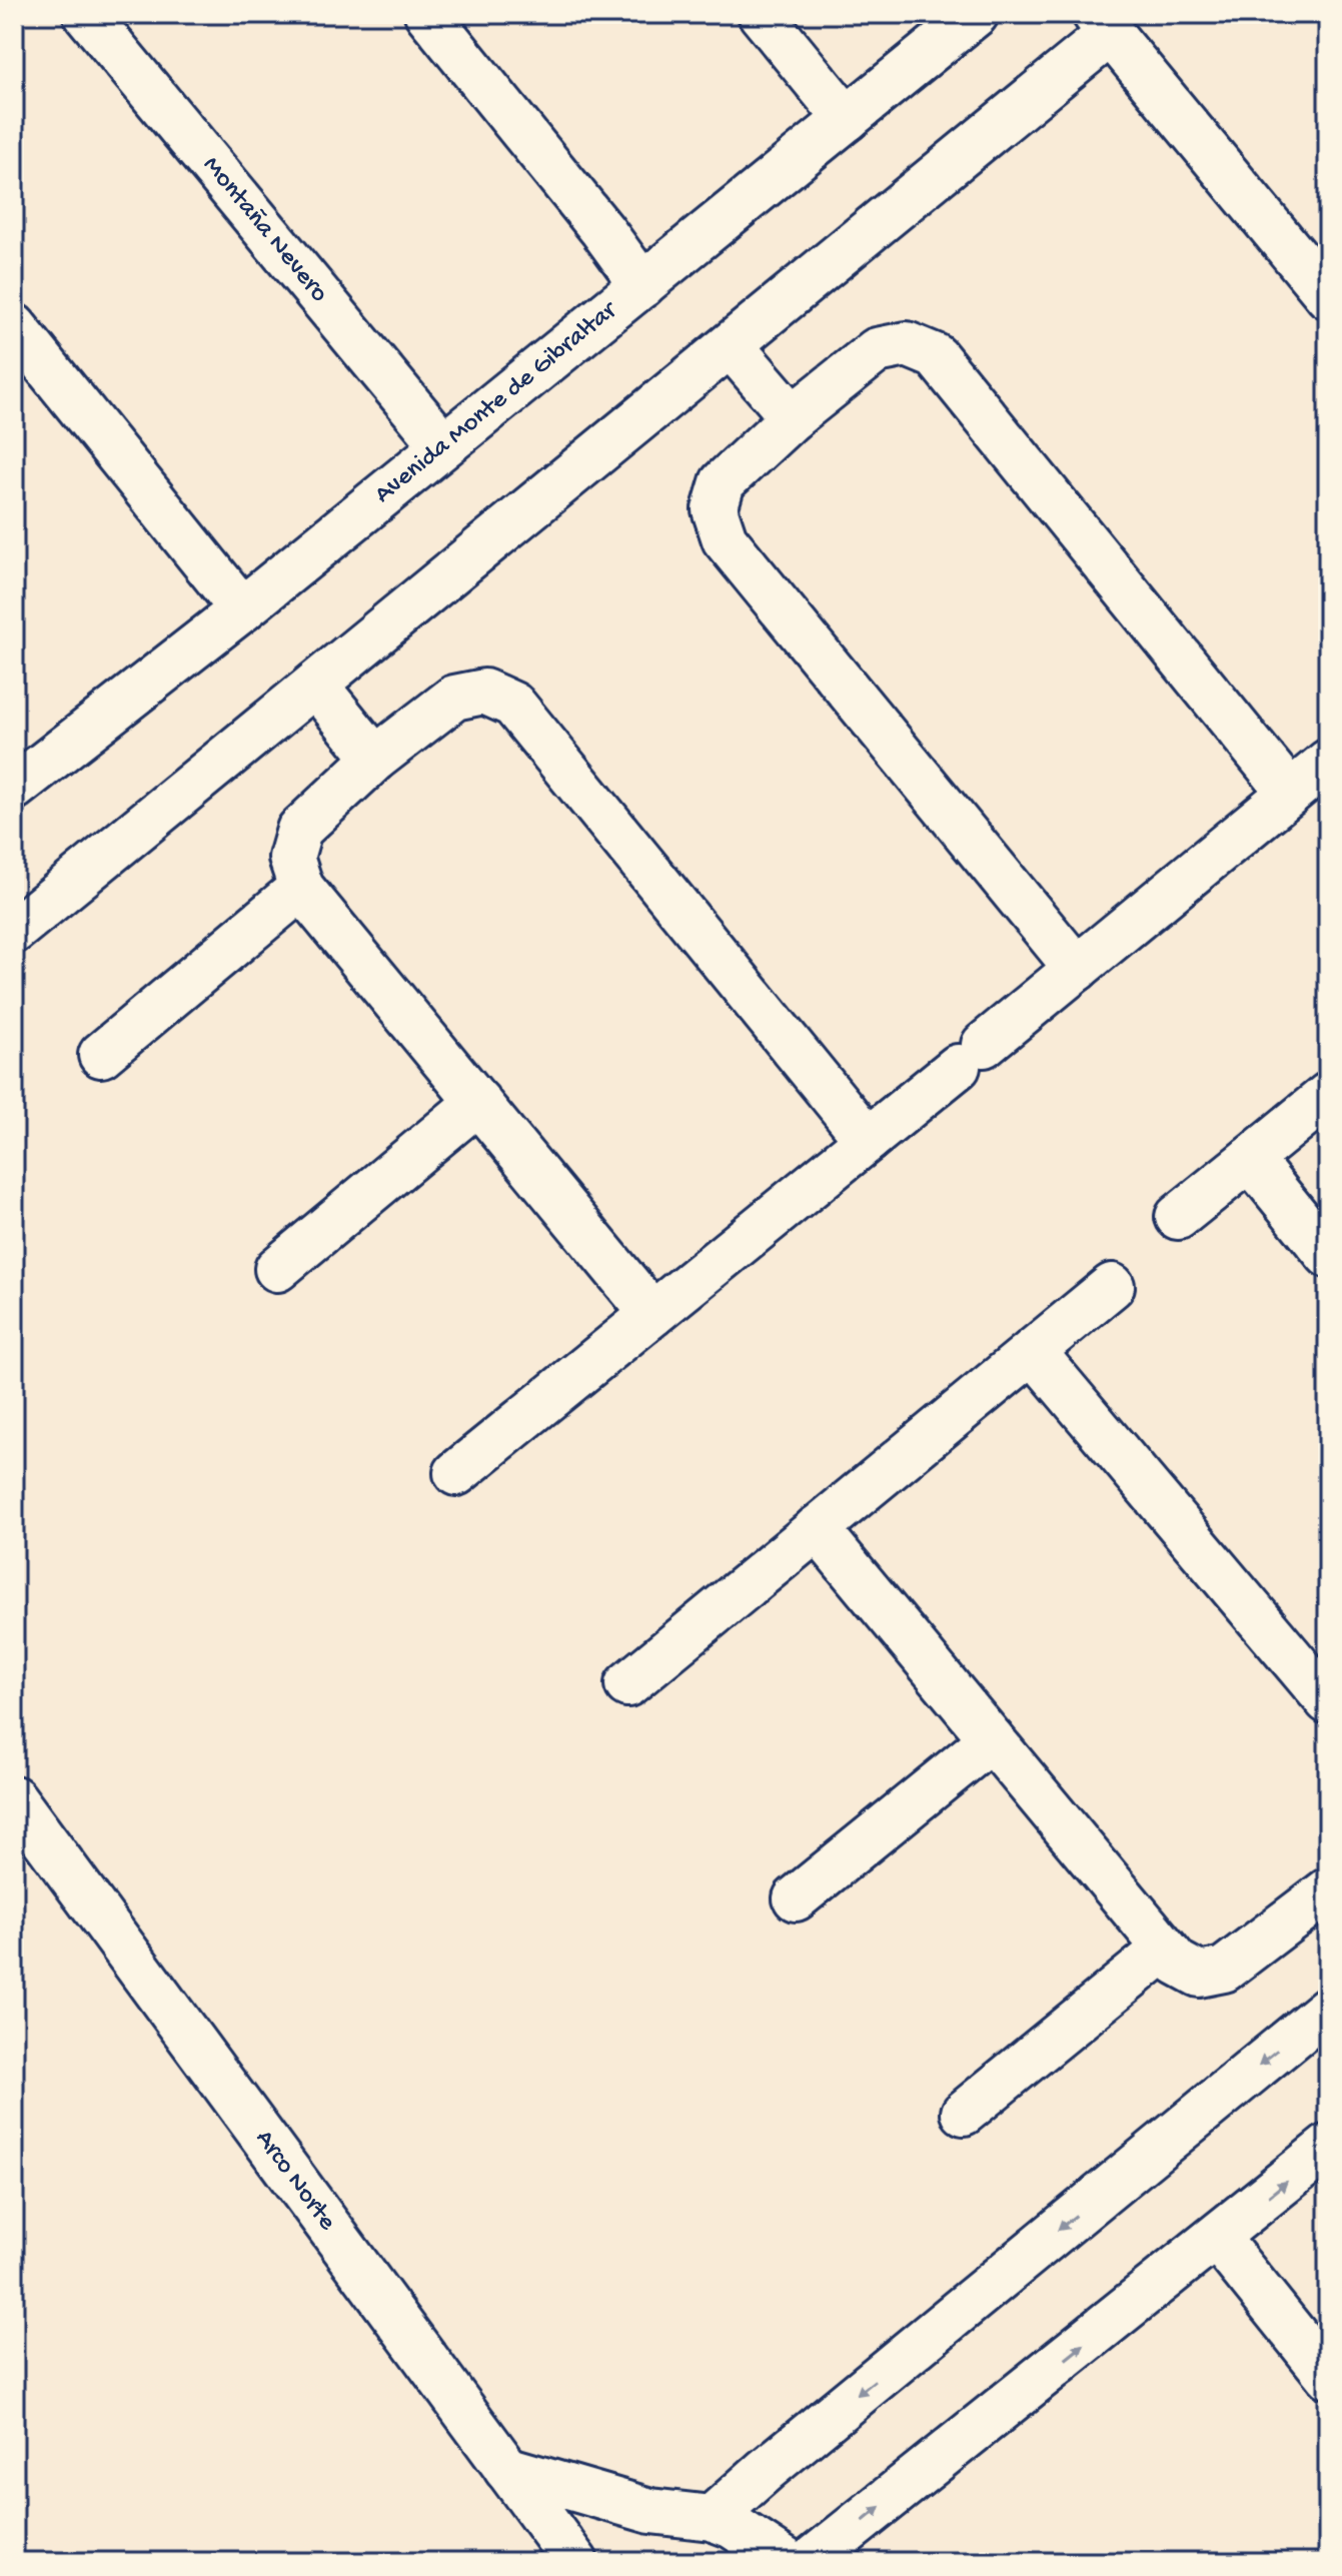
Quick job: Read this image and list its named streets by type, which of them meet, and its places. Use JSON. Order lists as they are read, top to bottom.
{
  "streets": {
    "street": ["Montaña Nevero", "Avenida Monte de Gibraltar", "Arco Norte"]
  },
  "crossings": [
    ["Montaña Nevero", "Avenida Monte de Gibraltar"]
  ]
}
